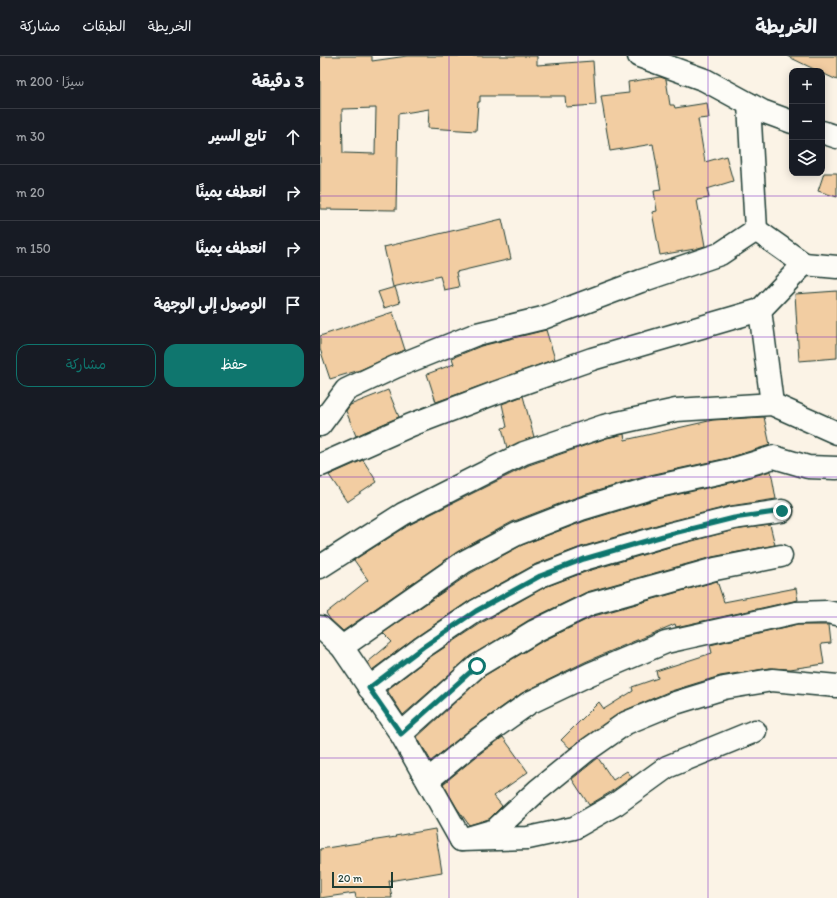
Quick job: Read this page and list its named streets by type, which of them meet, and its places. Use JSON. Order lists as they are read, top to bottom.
{
  "scale_bar": "20 m",
  "page": {
    "header": "الخريطة",
    "nav": ["الخريطة", "الطبقات", "مشاركة"],
    "heading": ["3 دقيقة", "سيرًا · 200 m"],
    "map_buttons": ["+", "−"],
    "list": [
      ["تابع السير", "30 m"],
      ["انعطف يمينًا", "20 m"],
      ["انعطف يمينًا", "150 m"],
      "الوصول إلى الوجهة"
    ],
    "buttons": ["حفظ", "مشاركة"],
    "scale": "20 m"
  }
}
